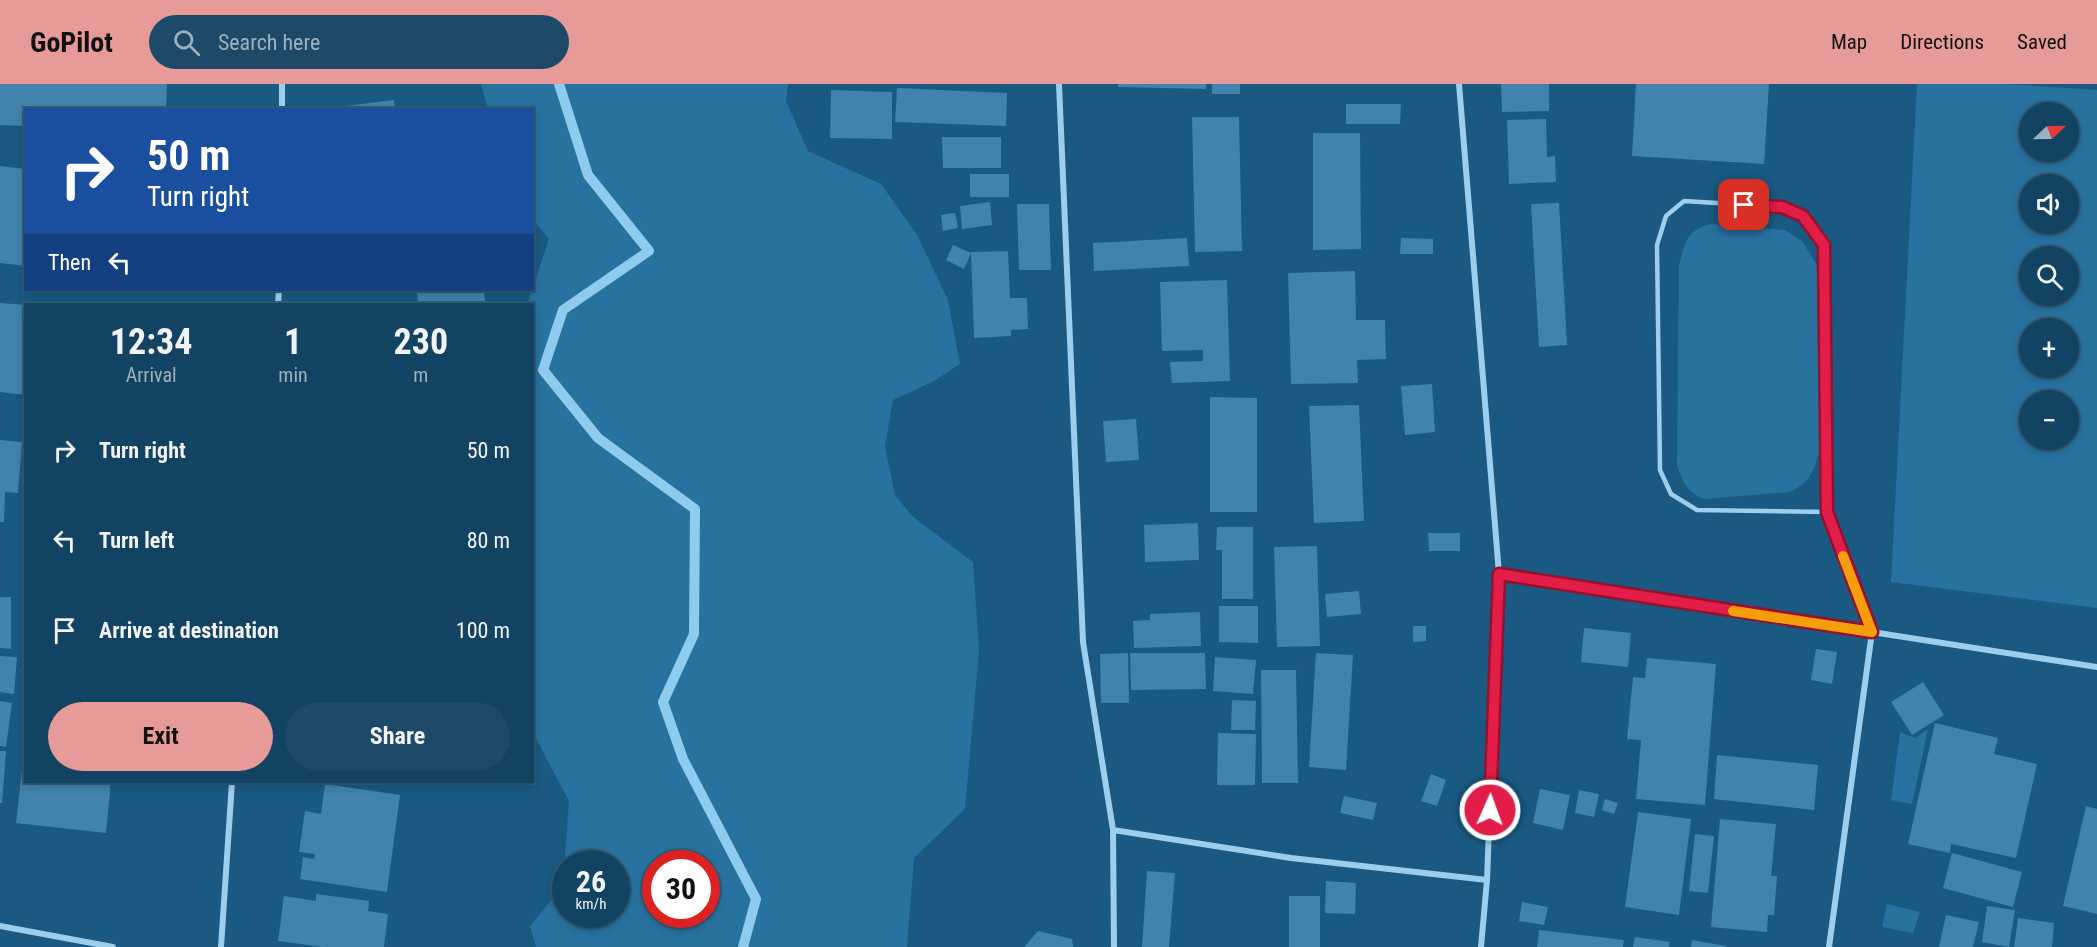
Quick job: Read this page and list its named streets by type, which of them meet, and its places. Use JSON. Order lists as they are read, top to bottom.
{
  "north": "right",
  "page": {
    "header": "GoPilot",
    "search": "Search here",
    "nav": ["Map", "Directions", "Saved"],
    "map_buttons": ["+", "−"],
    "turn": ["50 m", "Turn right"],
    "then": "Then",
    "eta": [
      "12:34",
      "Arrival",
      "1",
      "min",
      "230",
      "m"
    ],
    "list": [
      {
        "name": "Turn right",
        "value": "50 m"
      },
      {
        "name": "Turn left",
        "value": "80 m"
      },
      {
        "name": "Arrive at destination",
        "value": "100 m"
      }
    ],
    "buttons": ["Exit", "Share"],
    "speed": "26 km/h",
    "limit": "30"
  }
}
